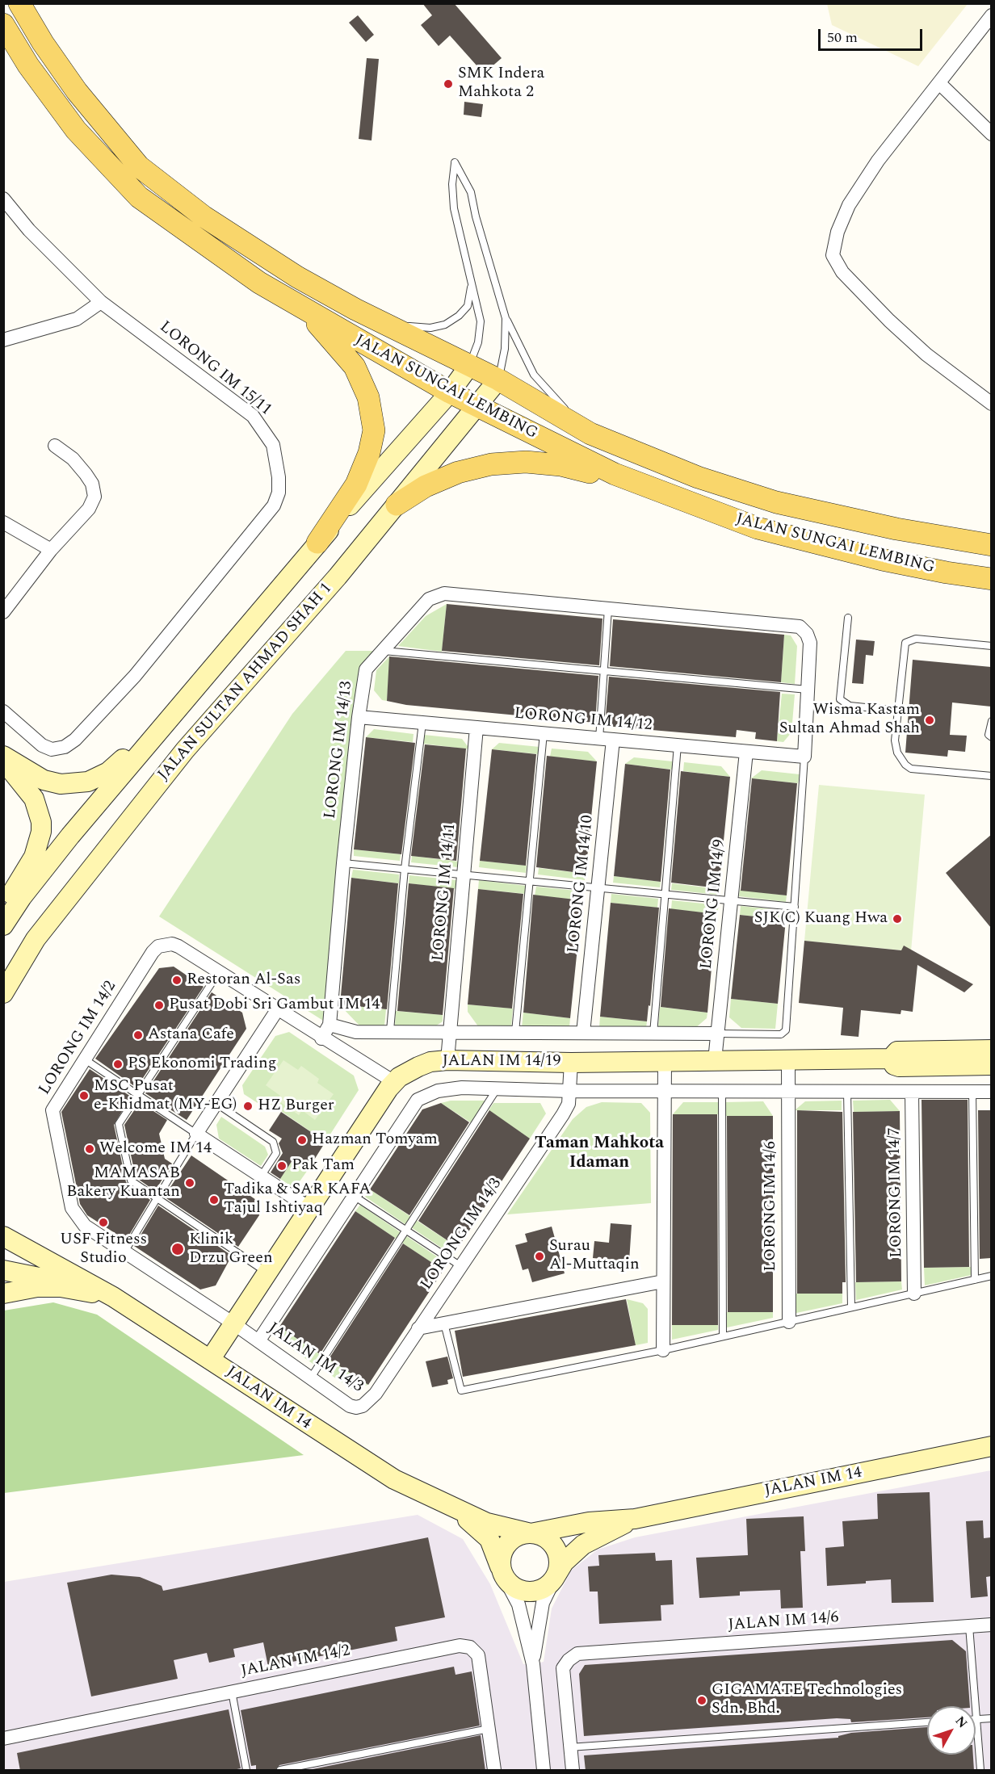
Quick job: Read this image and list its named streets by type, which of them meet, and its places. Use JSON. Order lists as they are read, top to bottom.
{
  "streets": {
    "main road": ["JALAN SUNGAI LEMBING"],
    "street": [
      "LORONG IM 15/11",
      "JALAN SULTAN AHMAD SHAH 1",
      "LORONG IM 14/12",
      "LORONG IM 14/13",
      "LORONG IM 14/10",
      "LORONG IM 14/11",
      "LORONG IM 14/9",
      "LORONG IM 14/2",
      "JALAN IM 14/19",
      "LORONG IM 14/7",
      "LORONG IM 14/6",
      "LORONG IM 14/3",
      "JALAN IM 14/3",
      "JALAN IM 14",
      "JALAN IM 14/6",
      "JALAN IM 14/2"
    ]
  },
  "crossings": [
    ["JALAN SUNGAI LEMBING", "JALAN SULTAN AHMAD SHAH 1"],
    ["LORONG IM 14/12", "LORONG IM 14/13"],
    ["LORONG IM 14/12", "LORONG IM 14/10"],
    ["LORONG IM 14/12", "LORONG IM 14/11"],
    ["LORONG IM 14/12", "LORONG IM 14/9"],
    ["LORONG IM 14/11", "JALAN IM 14/19"],
    ["LORONG IM 14/9", "JALAN IM 14/19"],
    ["LORONG IM 14/2", "JALAN IM 14/19"],
    ["LORONG IM 14/2", "JALAN IM 14/3"],
    ["JALAN IM 14/19", "LORONG IM 14/7"],
    ["JALAN IM 14/19", "LORONG IM 14/6"],
    ["JALAN IM 14/19", "LORONG IM 14/3"],
    ["JALAN IM 14/19", "JALAN IM 14/3"],
    ["JALAN IM 14/19", "JALAN IM 14"],
    ["LORONG IM 14/3", "JALAN IM 14/3"]
  ],
  "districts": ["Taman Mahkota Idaman"],
  "places": [
    "SMK Indera Mahkota 2",
    "Wisma Kastam Sultan Ahmad Shah",
    "SJK(C) Kuang Hwa",
    "Restoran Al-Sas",
    "Pusat Dobi Sri Gambut IM 14",
    "Astana Cafe",
    "PS Ekonomi Trading",
    "MSC Pusat e-Khidmat (MY-EG)",
    "HZ Burger",
    "Hazman Tomyam",
    "Welcome IM 14",
    "Pak Tam",
    "MAMASAB Bakery Kuantan",
    "Tadika & SAR KAFA Tajul Ishtiyaq",
    "USF Fitness Studio",
    "Klinik Drzu Green",
    "Surau Al-Muttaqin",
    "GIGAMATE Technologies Sdn. Bhd."
  ],
  "scale_bar": "50 m",
  "north": "top right"
}
